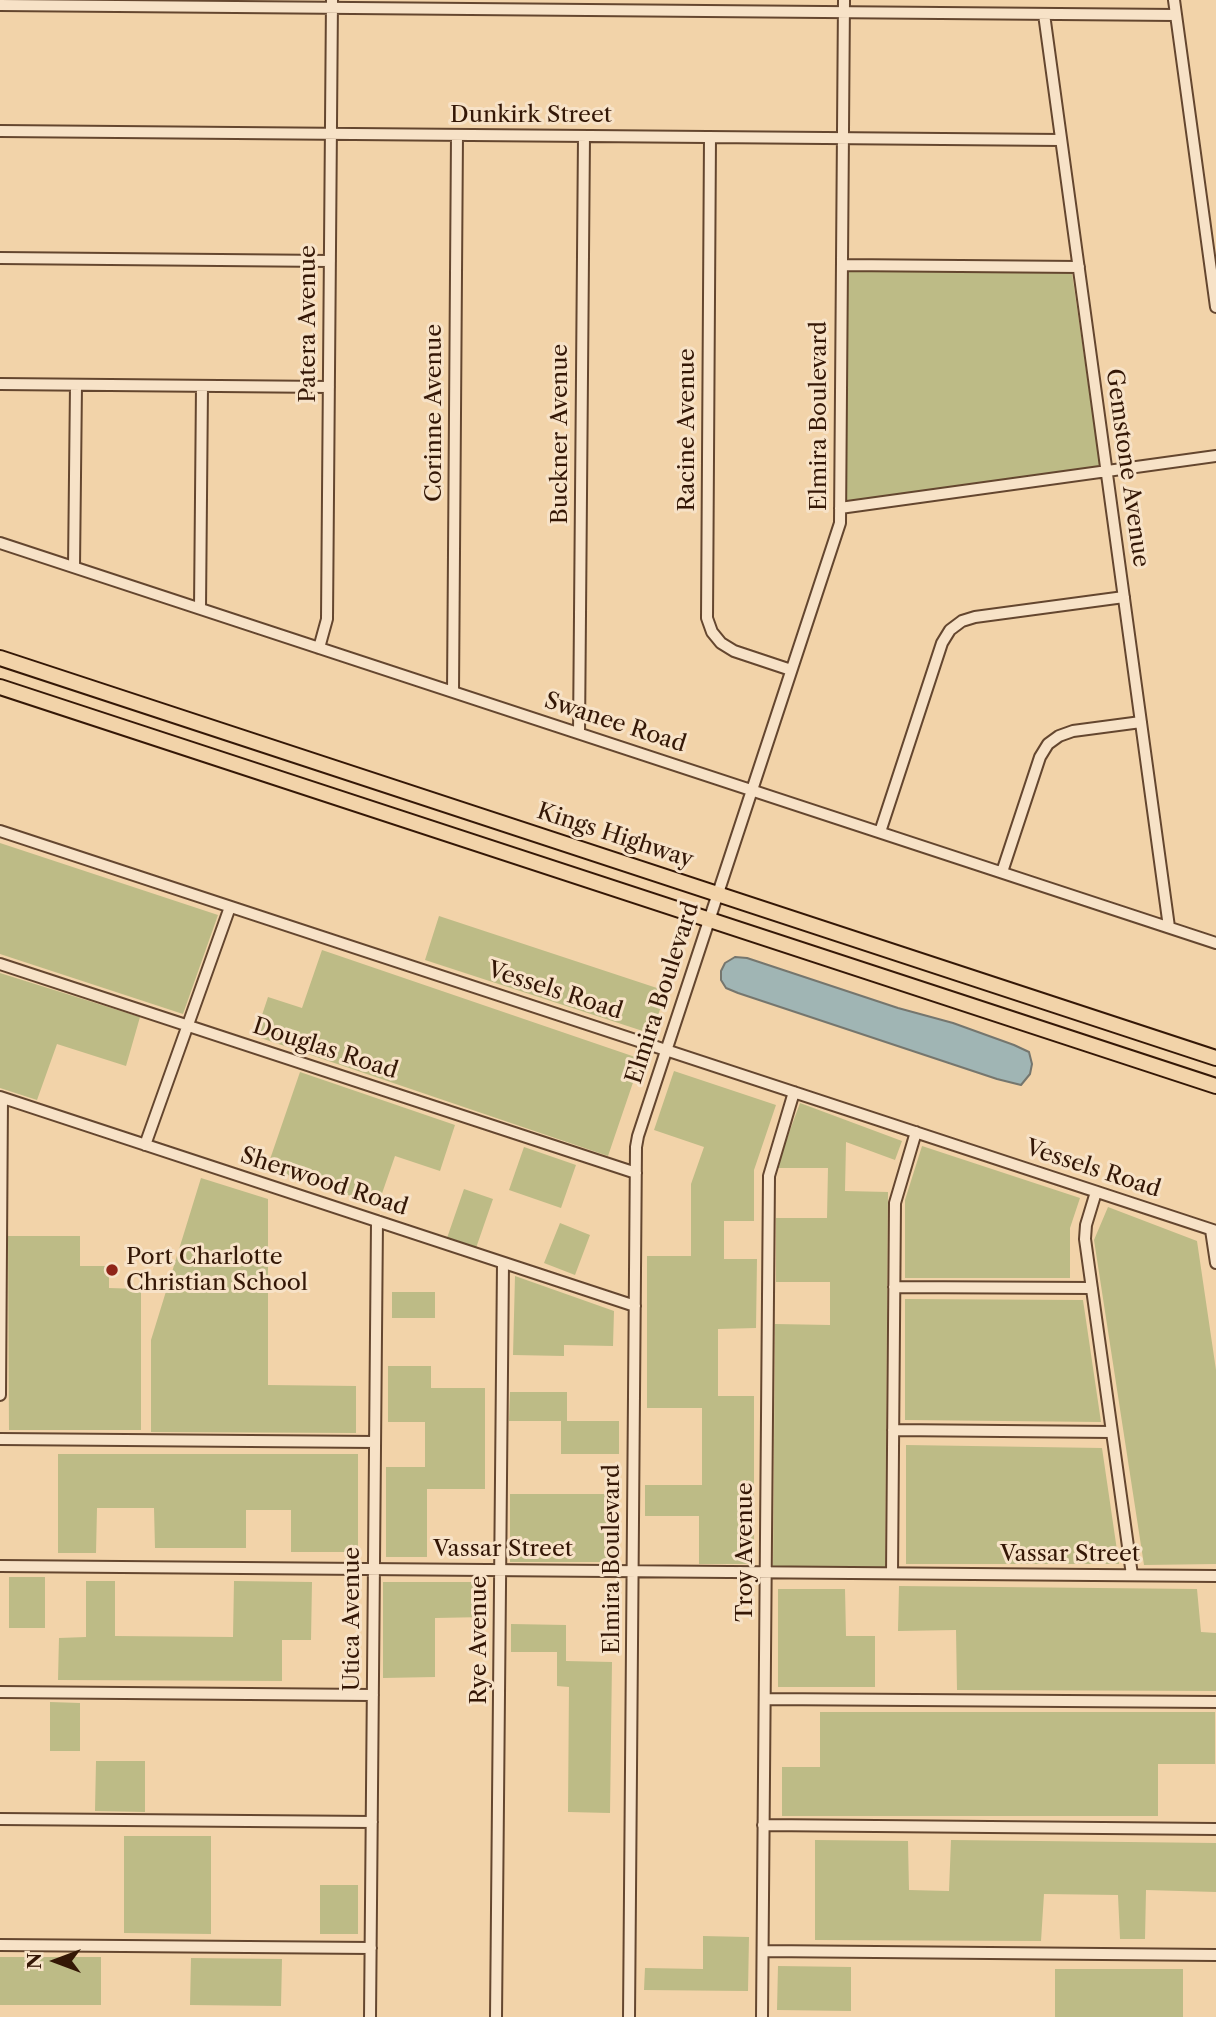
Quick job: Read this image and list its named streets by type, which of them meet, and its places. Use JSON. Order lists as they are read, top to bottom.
{
  "streets": {
    "main road": ["Kings Highway"],
    "street": [
      "Dunkirk Street",
      "Patera Avenue",
      "Corinne Avenue",
      "Elmira Boulevard",
      "Racine Avenue",
      "Buckner Avenue",
      "Gemstone Avenue",
      "Swanee Road",
      "Vessels Road",
      "Douglas Road",
      "Sherwood Road",
      "Vassar Street",
      "Troy Avenue",
      "Utica Avenue",
      "Rye Avenue"
    ]
  },
  "crossings": [
    ["Dunkirk Street", "Patera Avenue"],
    ["Dunkirk Street", "Corinne Avenue"],
    ["Dunkirk Street", "Elmira Boulevard"],
    ["Dunkirk Street", "Racine Avenue"],
    ["Dunkirk Street", "Buckner Avenue"],
    ["Dunkirk Street", "Gemstone Avenue"],
    ["Patera Avenue", "Swanee Road"],
    ["Corinne Avenue", "Swanee Road"],
    ["Elmira Boulevard", "Racine Avenue"],
    ["Elmira Boulevard", "Swanee Road"],
    ["Elmira Boulevard", "Kings Highway"],
    ["Elmira Boulevard", "Vessels Road"],
    ["Elmira Boulevard", "Douglas Road"],
    ["Elmira Boulevard", "Sherwood Road"],
    ["Elmira Boulevard", "Vassar Street"],
    ["Buckner Avenue", "Swanee Road"],
    ["Gemstone Avenue", "Swanee Road"],
    ["Vessels Road", "Troy Avenue"],
    ["Sherwood Road", "Utica Avenue"],
    ["Sherwood Road", "Rye Avenue"],
    ["Vassar Street", "Troy Avenue"],
    ["Vassar Street", "Utica Avenue"],
    ["Vassar Street", "Rye Avenue"]
  ],
  "places": ["Port Charlotte Christian School"],
  "north": "left"
}
